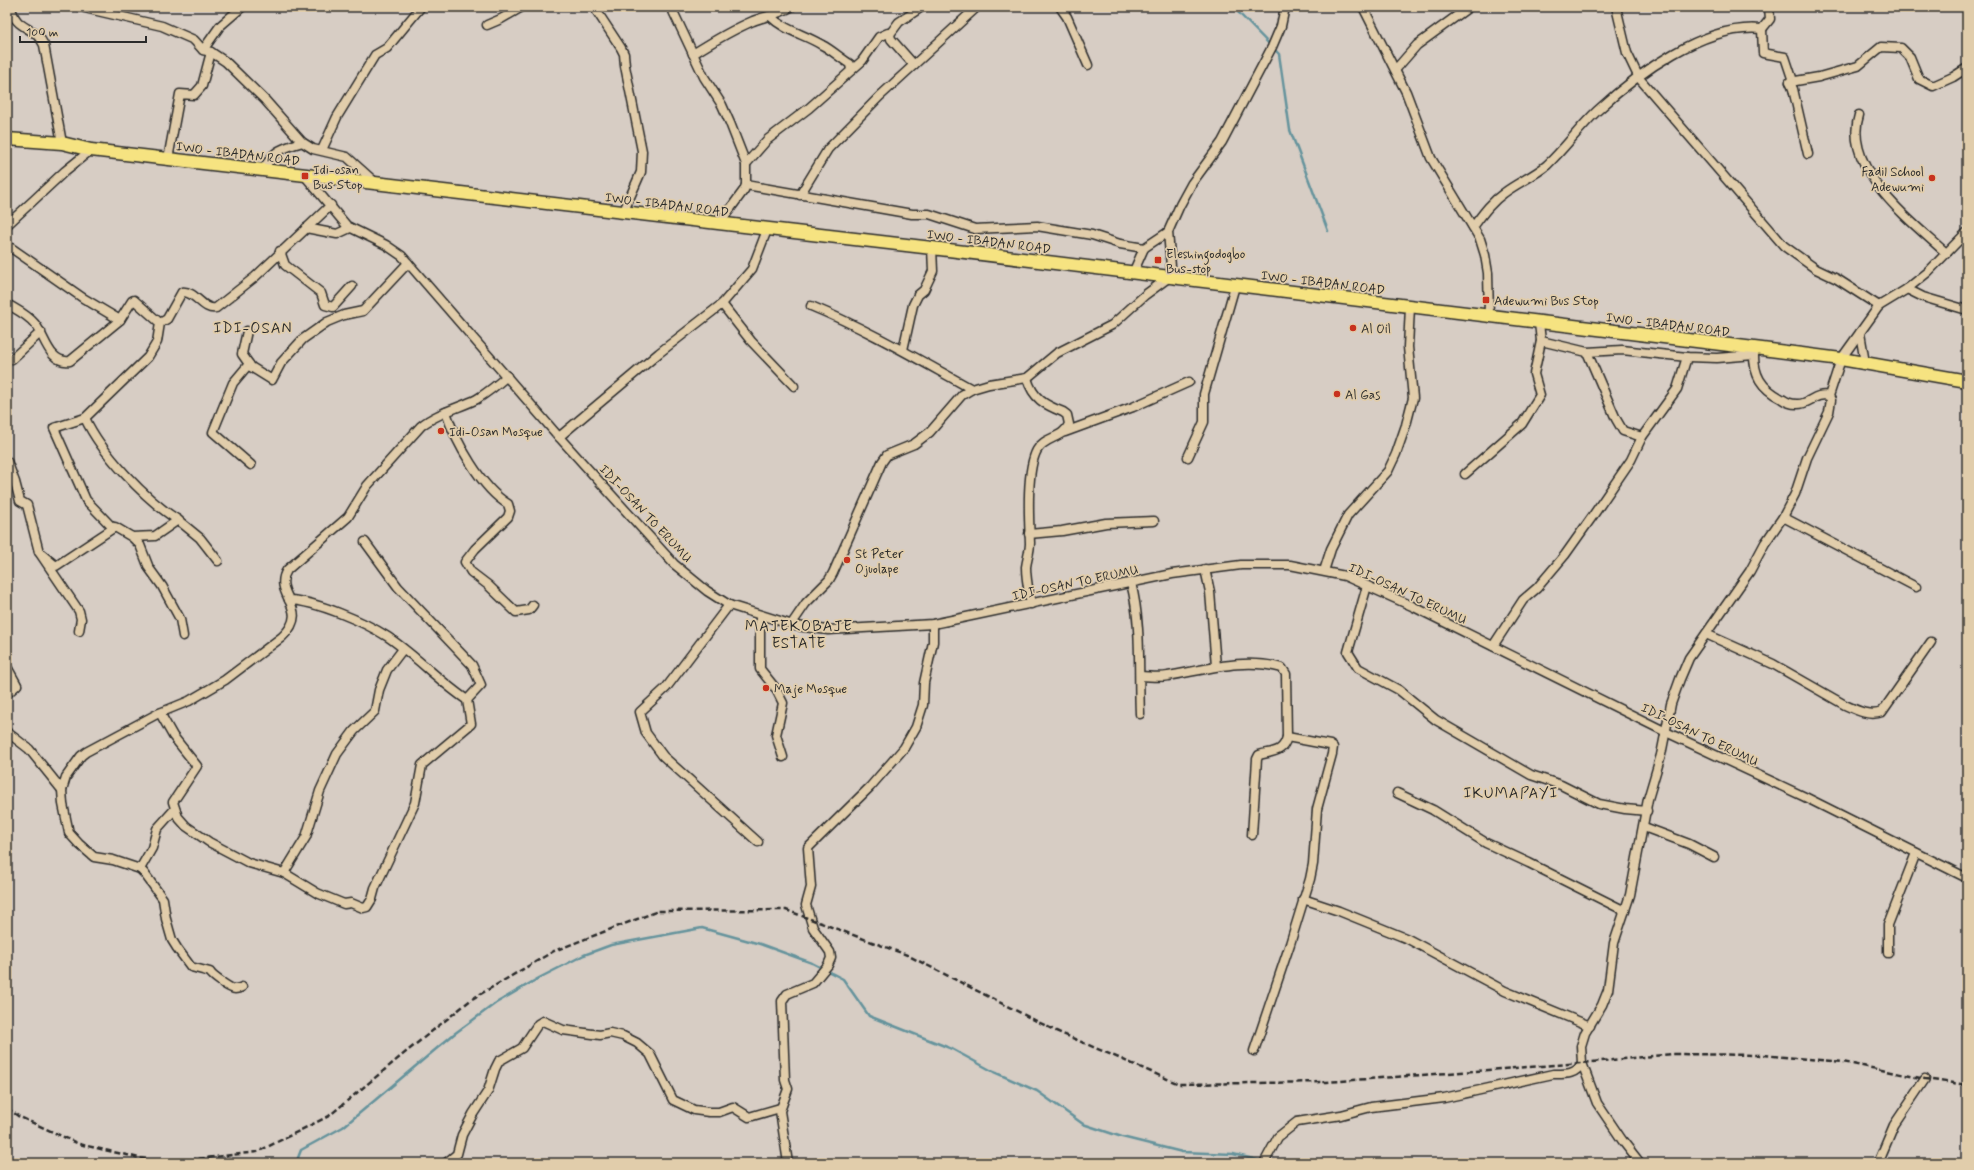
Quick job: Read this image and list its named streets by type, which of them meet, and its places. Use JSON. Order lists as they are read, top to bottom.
{
  "streets": {
    "main road": ["IWO - IBADAN ROAD"],
    "street": ["IDI-OSAN TO ERUMU"]
  },
  "crossings": [
    ["IWO - IBADAN ROAD", "IDI-OSAN TO ERUMU"]
  ],
  "districts": ["IDI-OSAN", "MAJEKOBAJE ESTATE", "IKUMAPAYI"],
  "places": {
    "transit": ["Idi-osan Bus Stop", "Eleshingodogbo Bus-stop", "Adewumi Bus Stop"],
    "other": [
      "Fadil School Adewumi",
      "Al Oil",
      "Al Gas",
      "Idi-Osan Mosque",
      "St Peter Ojuolape",
      "Maje Mosque"
    ]
  },
  "scale_bar": "100 m"
}
